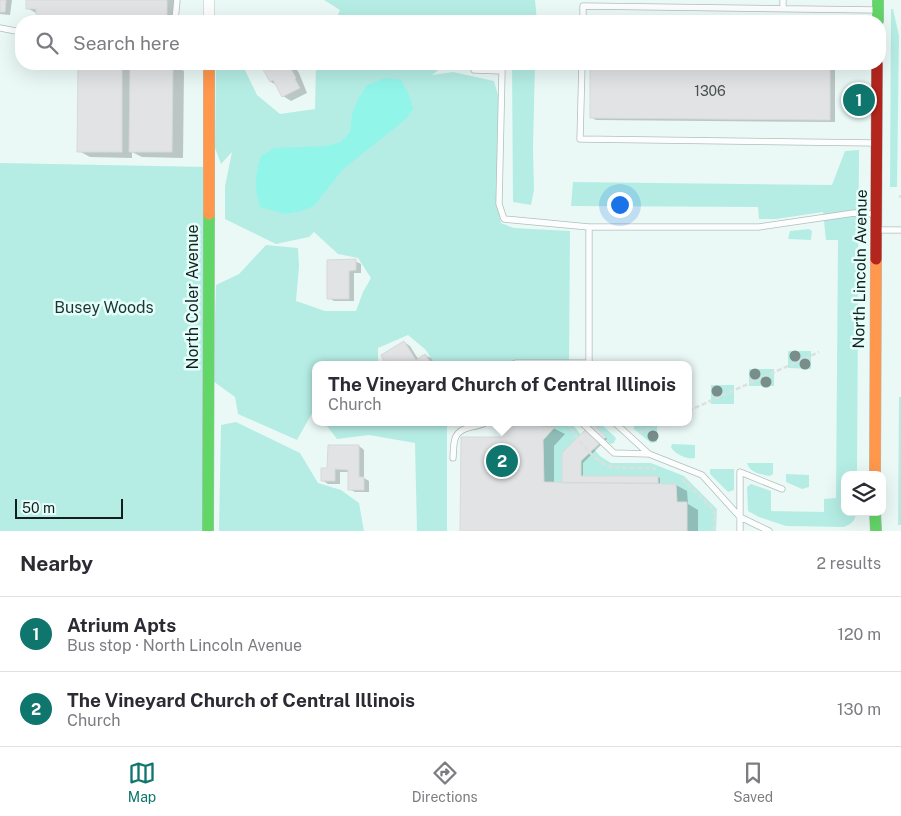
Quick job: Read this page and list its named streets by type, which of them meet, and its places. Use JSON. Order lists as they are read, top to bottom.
{
  "streets": {
    "street": ["North Lincoln Avenue", "North Coler Avenue"]
  },
  "parks": ["Busey Woods"],
  "house_numbers": ["1306"],
  "scale_bar": "50 m",
  "page": {
    "search": "Search here",
    "pins": ["1", "2"],
    "popup": ["The Vineyard Church of Central Illinois", "Church"],
    "scale": "50 m",
    "heading": ["Nearby", "2 results"],
    "list": [
      {
        "mark": "1",
        "name": "Atrium Apts",
        "note": "Bus stop · North Lincoln Avenue",
        "value": "120 m"
      },
      {
        "mark": "2",
        "name": "The Vineyard Church of Central Illinois",
        "note": "Church",
        "value": "130 m"
      }
    ],
    "nav": ["Map", "Directions", "Saved"]
  }
}
